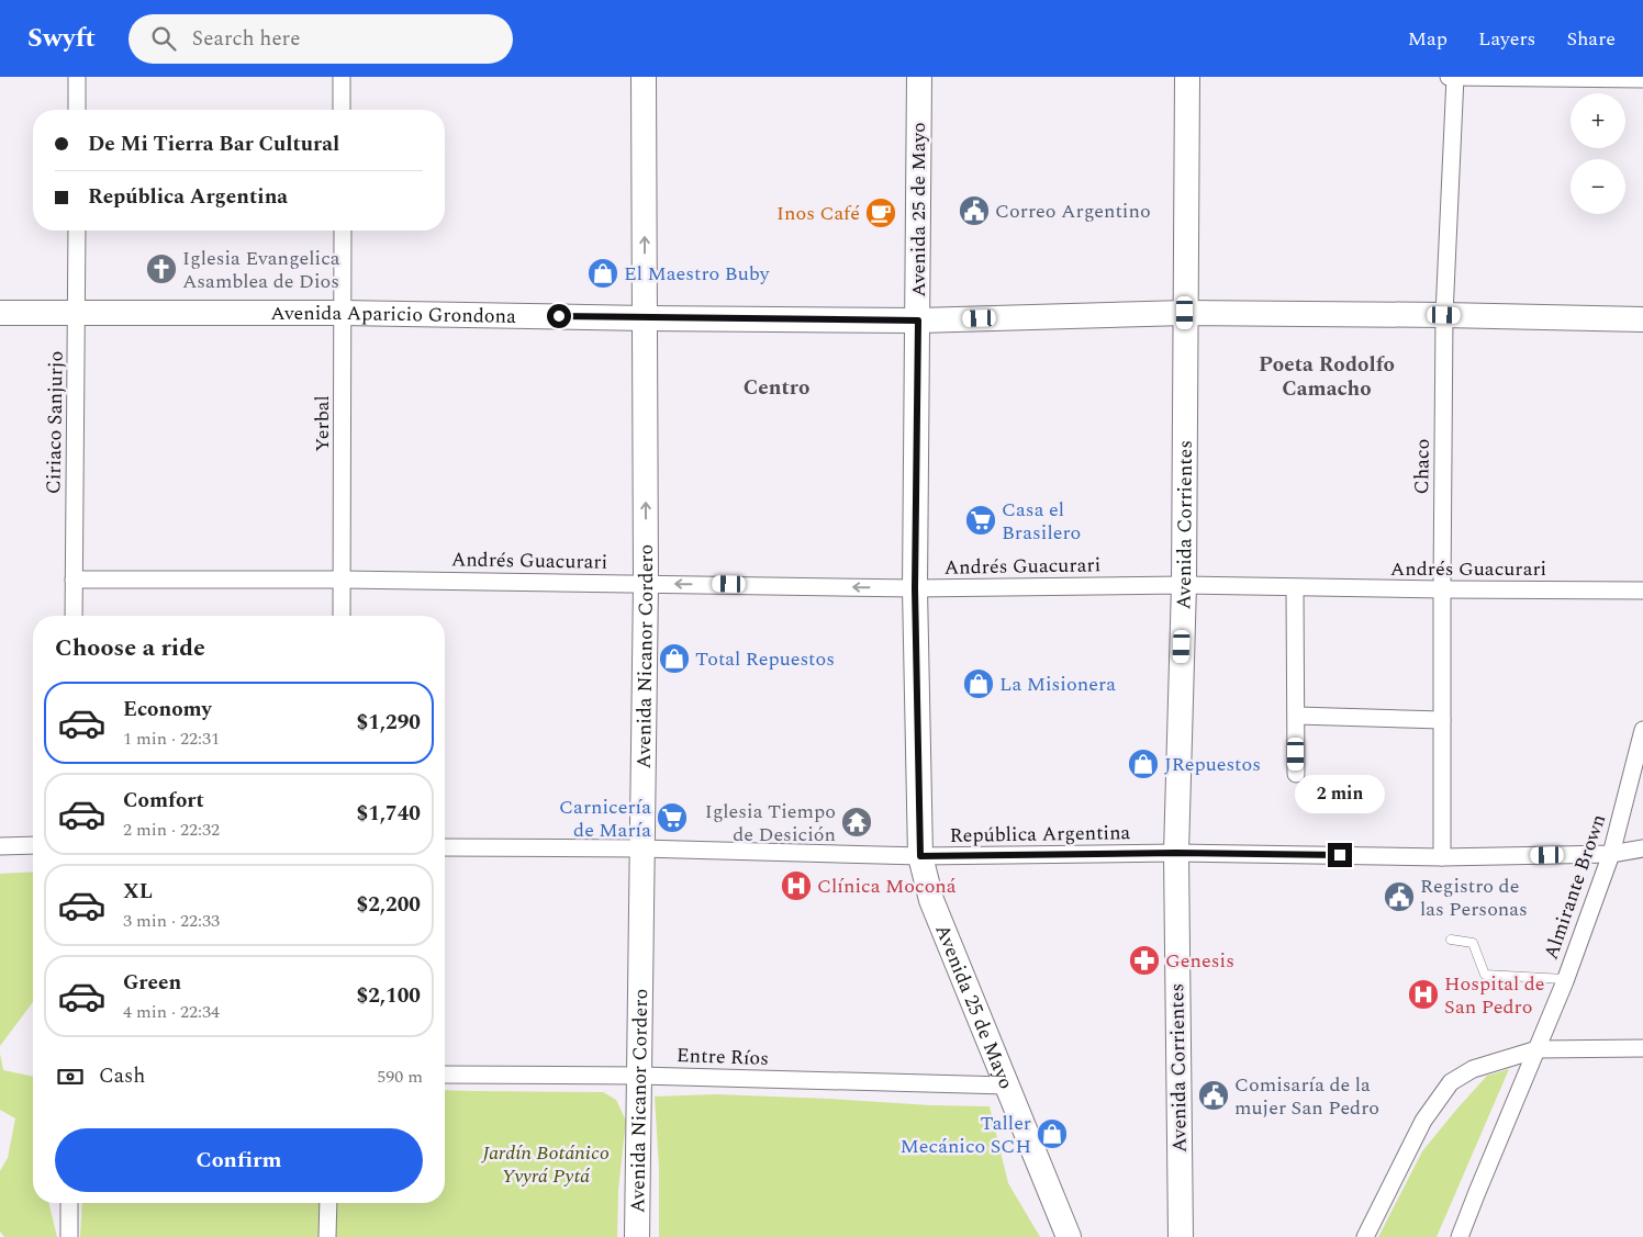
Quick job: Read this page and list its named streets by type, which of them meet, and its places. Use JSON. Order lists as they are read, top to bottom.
{
  "streets": {
    "main road": [
      "Avenida 25 de Mayo",
      "Avenida Aparicio Grondona",
      "Avenida Corrientes",
      "Avenida Nicanor Cordero"
    ],
    "street": [
      "Ciriaco Sanjurjo",
      "Yerbal",
      "Chaco",
      "Andrés Guacurari",
      "República Argentina",
      "Almirante Brown",
      "Entre Ríos"
    ]
  },
  "crossings": [
    ["Avenida 25 de Mayo", "Avenida Aparicio Grondona"],
    ["Avenida 25 de Mayo", "Andrés Guacurari"],
    ["Avenida 25 de Mayo", "República Argentina"],
    ["Avenida 25 de Mayo", "Entre Ríos"],
    ["Avenida Aparicio Grondona", "Ciriaco Sanjurjo"],
    ["Avenida Aparicio Grondona", "Yerbal"],
    ["Avenida Aparicio Grondona", "Chaco"],
    ["Avenida Aparicio Grondona", "Avenida Corrientes"],
    ["Avenida Aparicio Grondona", "Avenida Nicanor Cordero"],
    ["Ciriaco Sanjurjo", "Andrés Guacurari"],
    ["Yerbal", "Andrés Guacurari"],
    ["Chaco", "Andrés Guacurari"],
    ["Chaco", "República Argentina"],
    ["Avenida Corrientes", "Andrés Guacurari"],
    ["Avenida Corrientes", "República Argentina"],
    ["Andrés Guacurari", "Avenida Nicanor Cordero"],
    ["Avenida Nicanor Cordero", "República Argentina"],
    ["Avenida Nicanor Cordero", "Entre Ríos"],
    ["República Argentina", "Almirante Brown"]
  ],
  "one_way": ["Avenida Nicanor Cordero"],
  "districts": ["Poeta Rodolfo Camacho", "Centro"],
  "parks": ["Jardín Botánico Yvyrá Pytá"],
  "places": {
    "public building": ["Correo Argentino", "Registro de las Personas", "Comisaría de la mujer San Pedro"],
    "cafe": ["Inos Café"],
    "church": ["Iglesia Evangelica Asamblea de Dios"],
    "shop": [
      "El Maestro Buby",
      "Total Repuestos",
      "La Misionera",
      "JRepuestos",
      "Taller Mecánico SCH"
    ],
    "supermarket": ["Casa el Brasilero", "Carnicería de María"],
    "temple": ["Iglesia Tiempo de Desición"],
    "hospital": ["Clínica Moconá", "Hospital de San Pedro"],
    "pharmacy": ["Genesis"]
  },
  "page": {
    "header": "Swyft",
    "search": "Search here",
    "nav": ["Map", "Layers", "Share"],
    "map_buttons": ["+", "−"],
    "banner": ["De Mi Tierra Bar Cultural", "República Argentina"],
    "heading": "Choose a ride",
    "list": [
      {
        "name": "Economy",
        "note": "1 min · 22:31",
        "value": "$1,290"
      },
      {
        "name": "Comfort",
        "note": "2 min · 22:32",
        "value": "$1,740"
      },
      {
        "name": "XL",
        "note": "3 min · 22:33",
        "value": "$2,200"
      },
      {
        "name": "Green",
        "note": "4 min · 22:34",
        "value": "$2,100"
      }
    ],
    "bubble": "2 min",
    "pay": ["Cash", "590 m"],
    "buttons": "Confirm"
  }
}
